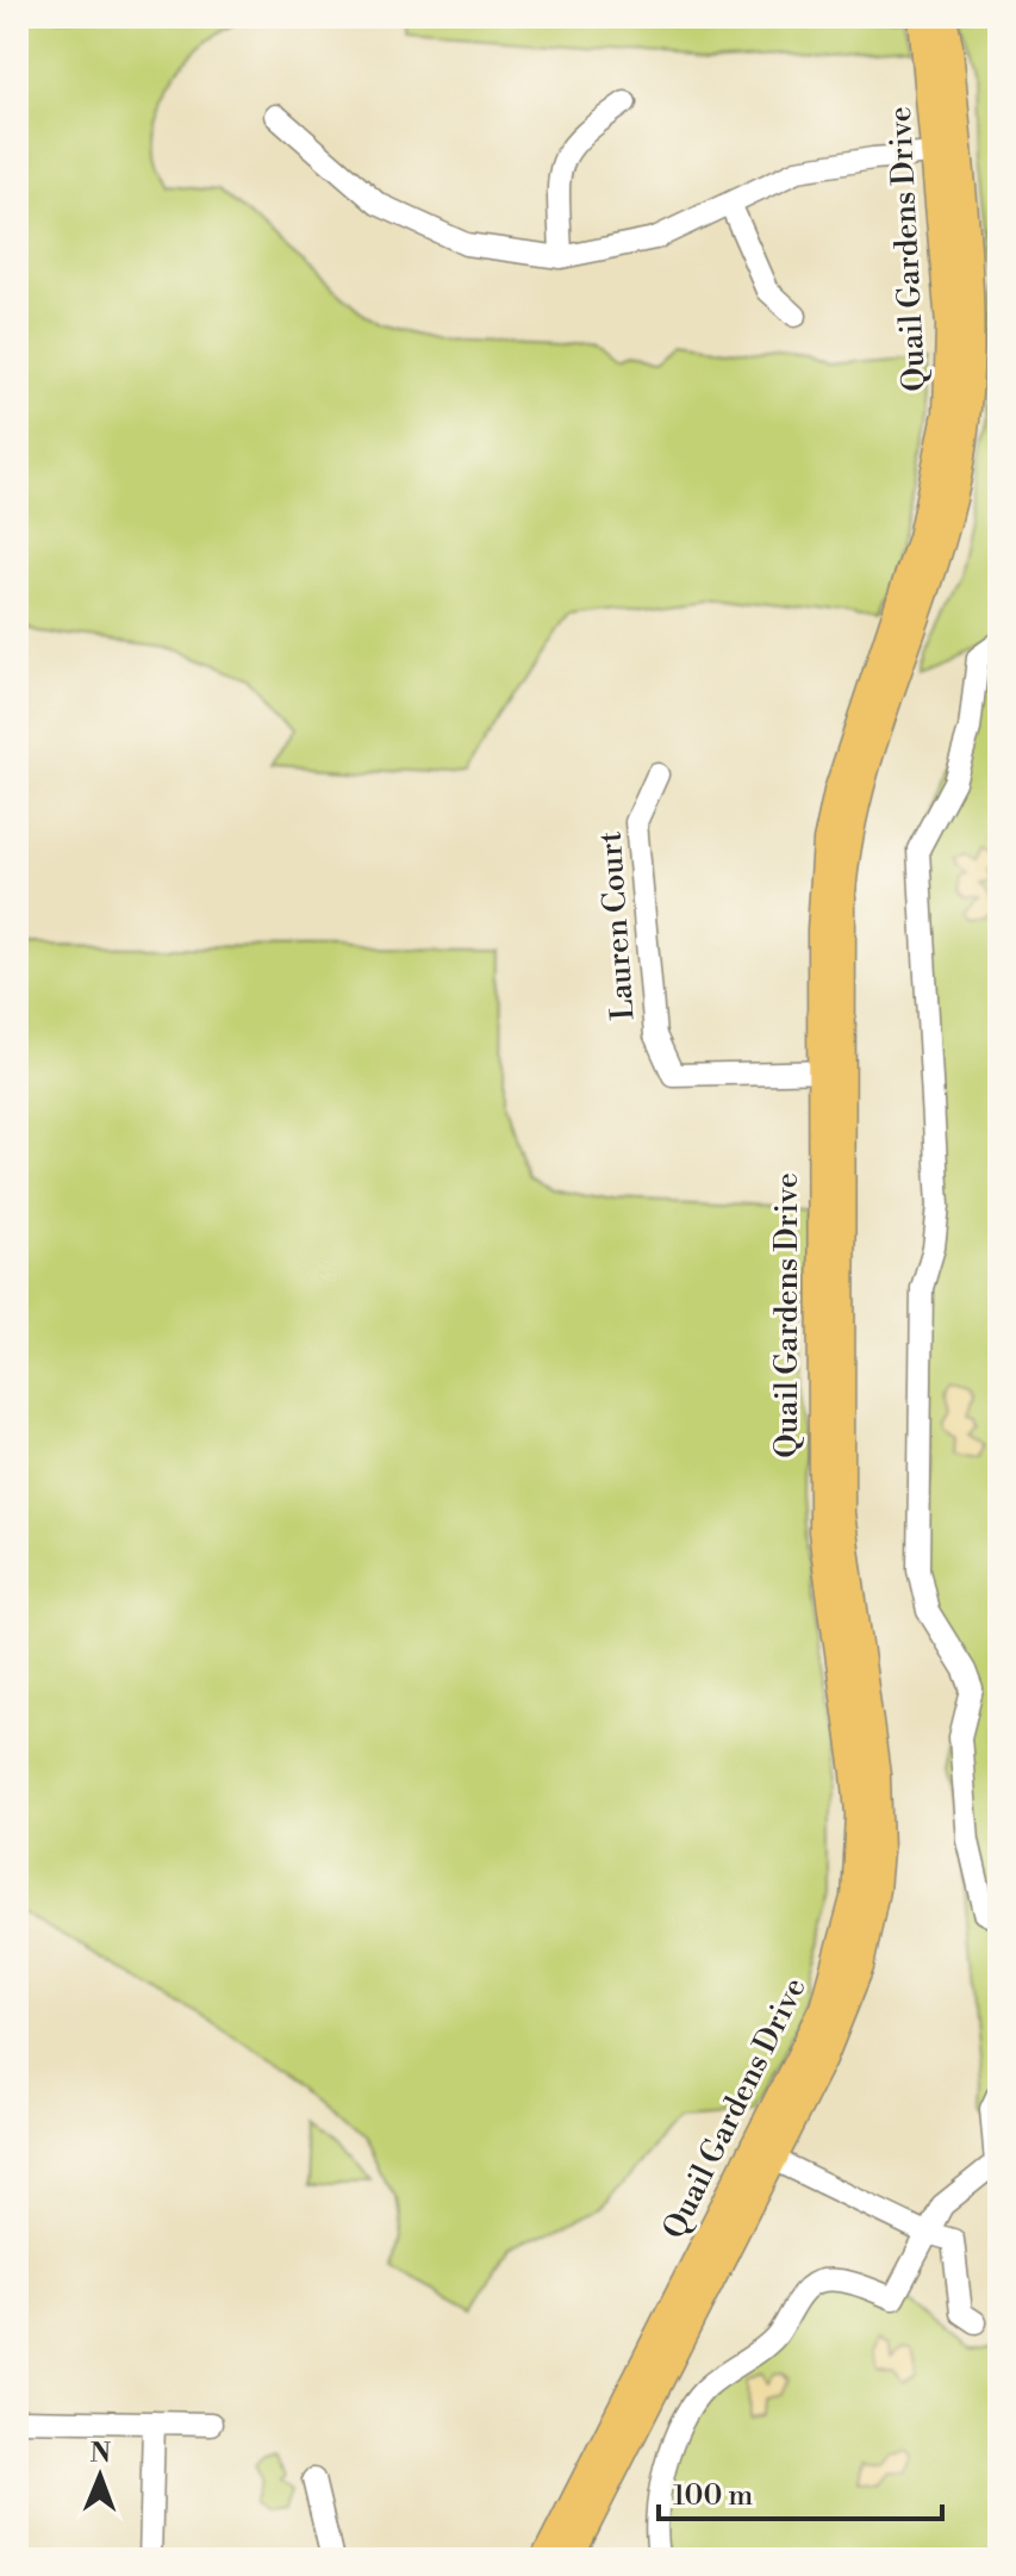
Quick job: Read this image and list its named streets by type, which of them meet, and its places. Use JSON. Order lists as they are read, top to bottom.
{
  "streets": {
    "main road": ["Quail Gardens Drive"],
    "street": ["Lauren Court"]
  },
  "crossings": [
    ["Quail Gardens Drive", "Lauren Court"]
  ],
  "scale_bar": "100 m",
  "north": "top"
}
